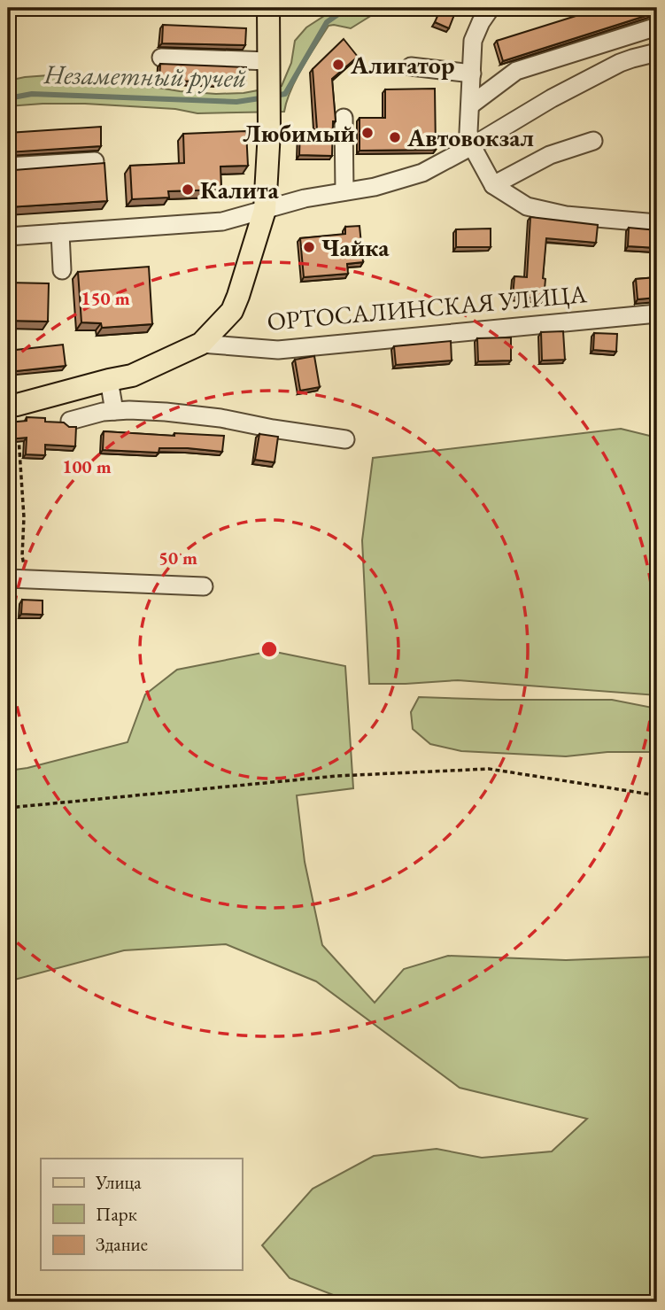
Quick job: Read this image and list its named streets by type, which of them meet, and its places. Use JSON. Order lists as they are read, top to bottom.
{
  "streets": {
    "main road": ["ОРТОСАЛИНСКАЯ УЛИЦА"]
  },
  "water": ["Незаметный ручей"],
  "places": [
    "Алигатор",
    "Любимый",
    "Автовокзал",
    "Калита",
    "Чайка"
  ],
  "legend": ["Улица", "Парк", "Здание"],
  "rings": ["150 m", "100 m", "50 m"]
}
